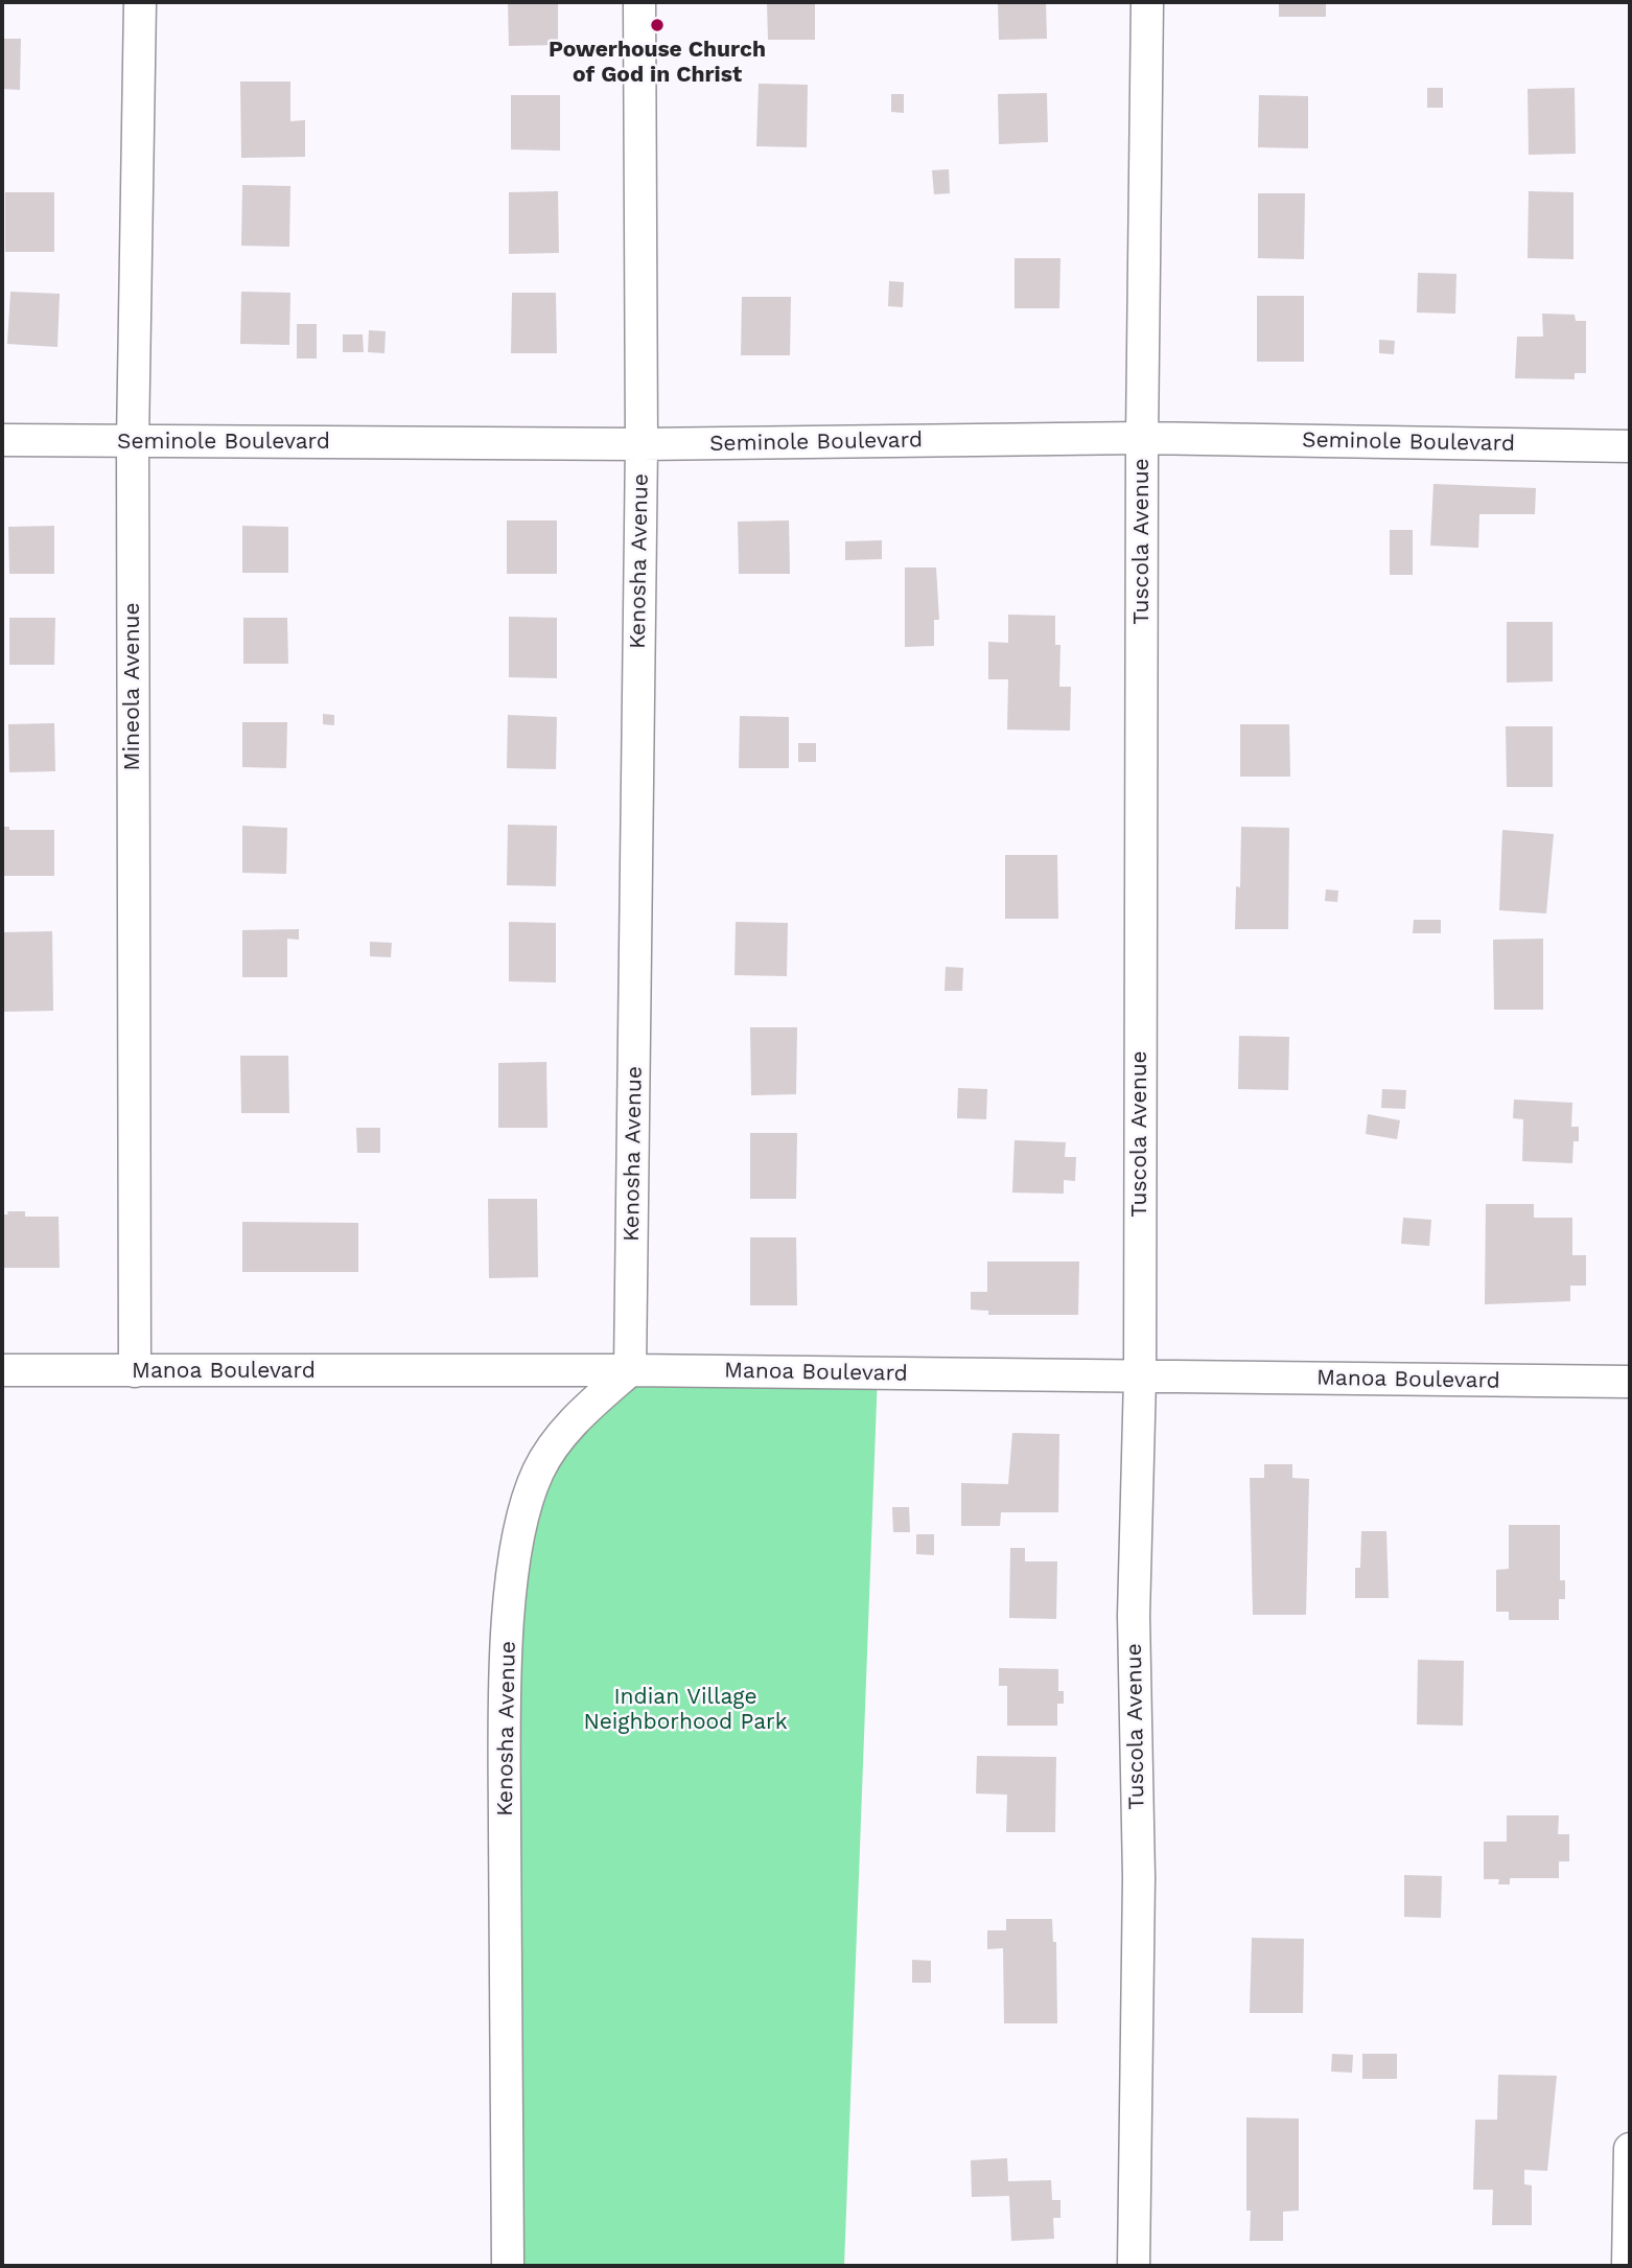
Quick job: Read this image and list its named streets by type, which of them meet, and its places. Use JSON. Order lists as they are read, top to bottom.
{
  "streets": {
    "street": [
      "Seminole Boulevard",
      "Tuscola Avenue",
      "Kenosha Avenue",
      "Mineola Avenue",
      "Manoa Boulevard"
    ]
  },
  "crossings": [
    ["Seminole Boulevard", "Tuscola Avenue"],
    ["Seminole Boulevard", "Kenosha Avenue"],
    ["Seminole Boulevard", "Mineola Avenue"],
    ["Tuscola Avenue", "Manoa Boulevard"],
    ["Kenosha Avenue", "Manoa Boulevard"],
    ["Mineola Avenue", "Manoa Boulevard"]
  ],
  "parks": ["Indian Village Neighborhood Park"],
  "places": ["Powerhouse Church of God in Christ"]
}
